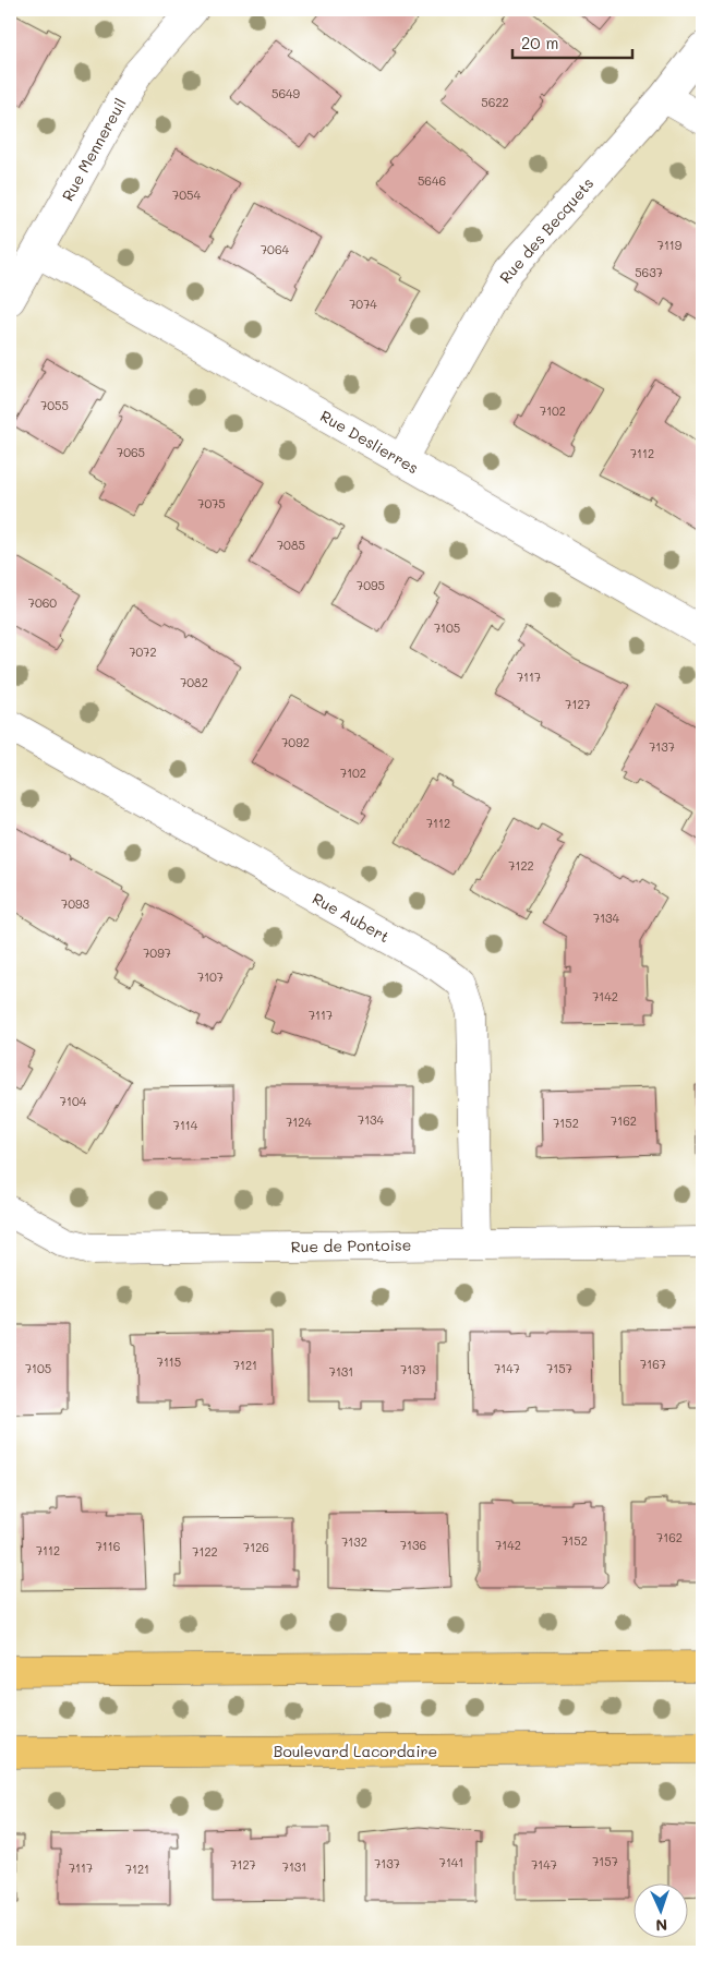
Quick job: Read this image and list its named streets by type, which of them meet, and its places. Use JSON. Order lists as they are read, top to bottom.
{
  "streets": {
    "main road": ["Boulevard Lacordaire"],
    "street": [
      "Rue Mennereuil",
      "Rue des Becquets",
      "Rue Deslierres",
      "Rue Aubert",
      "Rue de Pontoise"
    ]
  },
  "crossings": [
    ["Rue Mennereuil", "Rue Deslierres"],
    ["Rue des Becquets", "Rue Deslierres"],
    ["Rue Aubert", "Rue de Pontoise"]
  ],
  "house_numbers": [
    "5649",
    "5622",
    "5646",
    "7054",
    "7119",
    "7064",
    "5637",
    "7074",
    "7055",
    "7102",
    "7065",
    "7112",
    "7075",
    "7085",
    "7095",
    "7060",
    "7105",
    "7072",
    "7117",
    "7082",
    "7127",
    "7092",
    "7137",
    "7102",
    "7112",
    "7122",
    "7093",
    "7134",
    "7097",
    "7107",
    "7142",
    "7117",
    "7104",
    "7134",
    "7162",
    "7124",
    "7152",
    "7114",
    "7115",
    "7167",
    "7121",
    "7105",
    "7147",
    "7157",
    "7137",
    "7131",
    "7162",
    "7152",
    "7132",
    "7136",
    "7142",
    "7116",
    "7126",
    "7112",
    "7122",
    "7157",
    "7141",
    "7137",
    "7127",
    "7147",
    "7131",
    "7117",
    "7121"
  ],
  "scale_bar": "20 m",
  "north": "bottom"
}
